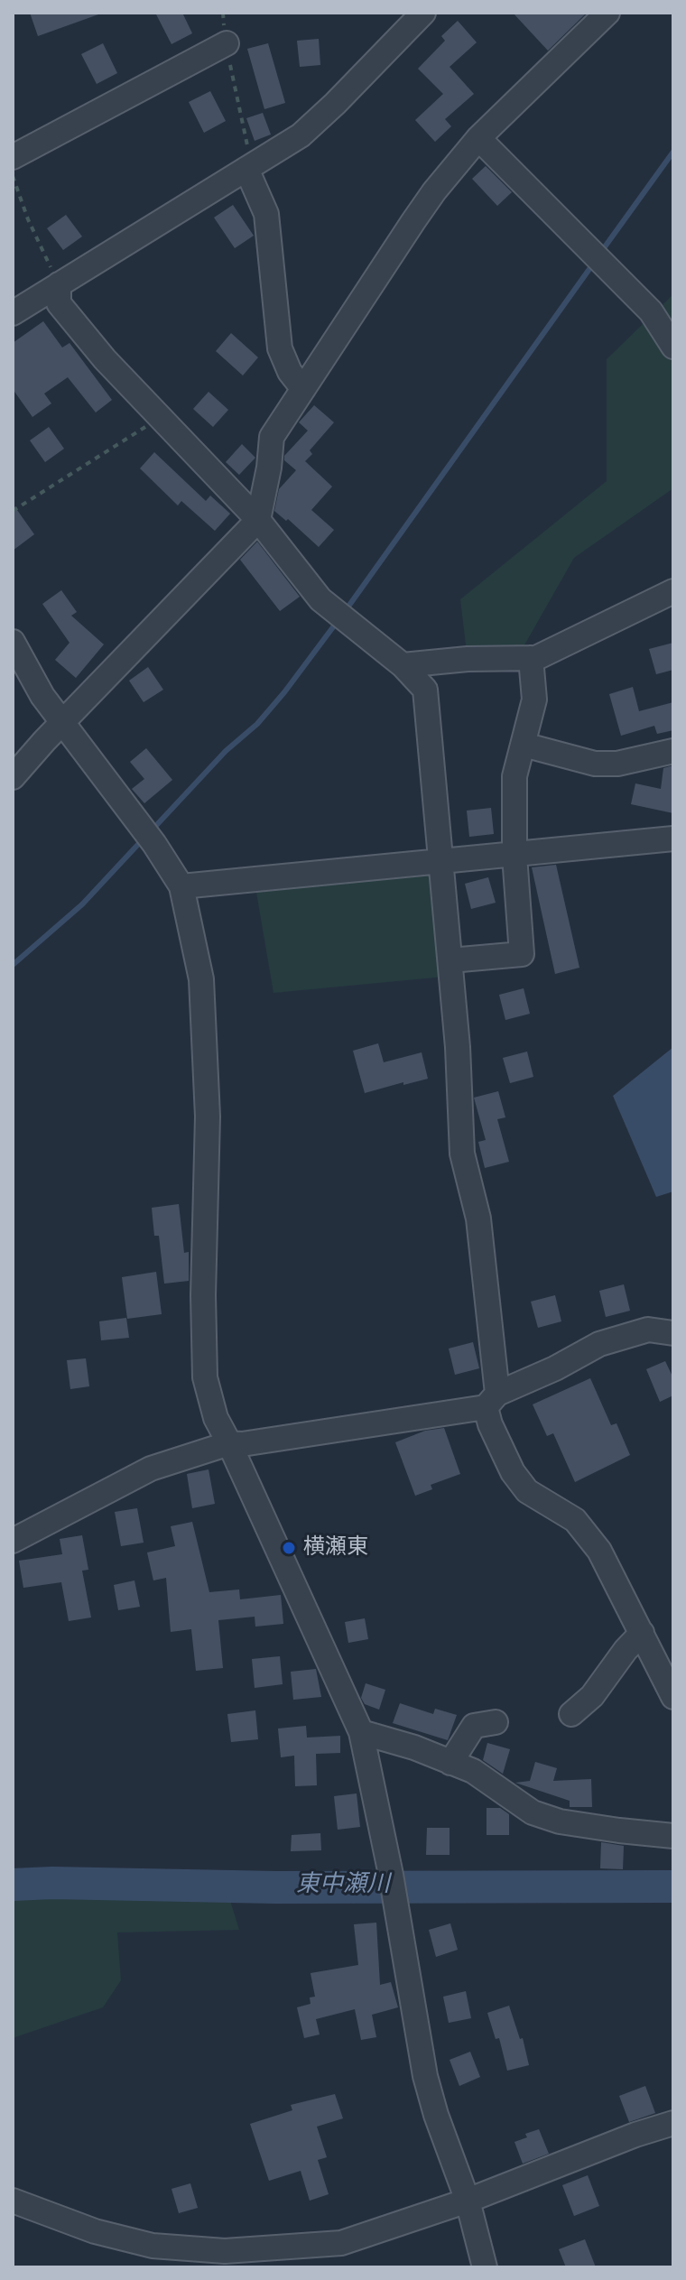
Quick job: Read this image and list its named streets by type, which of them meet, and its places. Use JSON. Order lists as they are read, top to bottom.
{
  "water": ["東中瀬川"],
  "places": ["横瀬東"]
}
